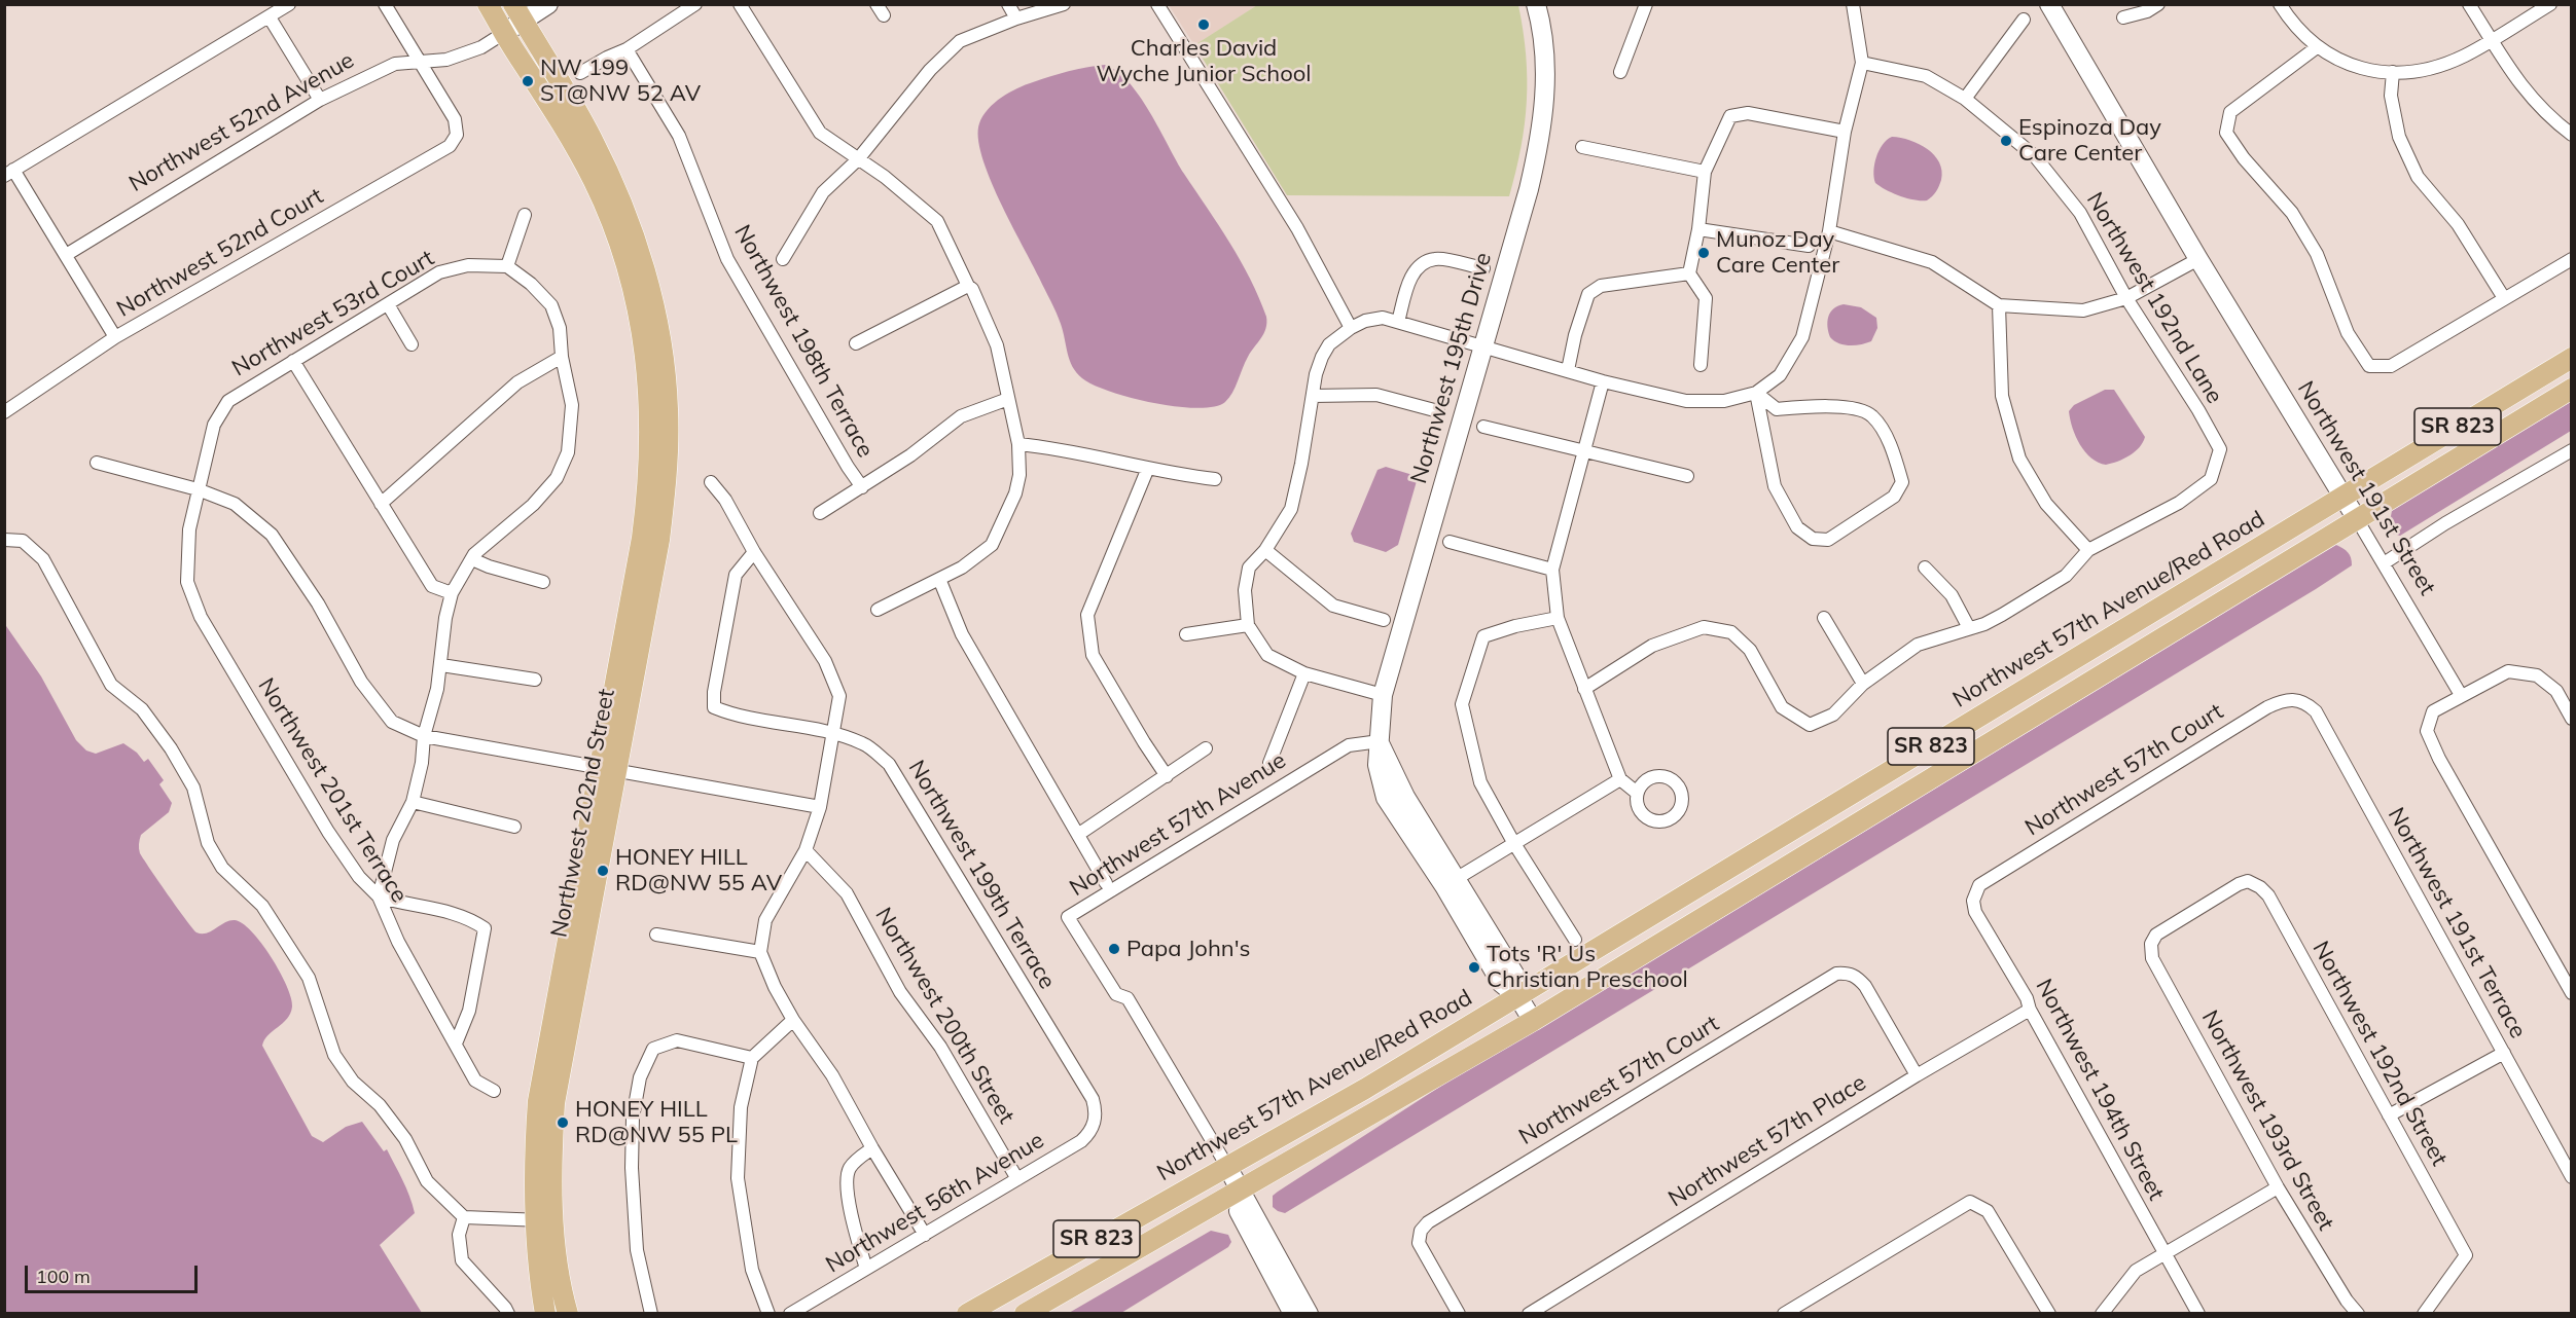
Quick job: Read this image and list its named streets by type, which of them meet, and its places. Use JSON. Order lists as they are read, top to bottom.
{
  "streets": {
    "main road": ["SR 823", "Northwest 57th Avenue/Red Road", "Northwest 202nd Street"],
    "street": [
      "Northwest 52nd Avenue",
      "Northwest 52nd Court",
      "Northwest 192nd Lane",
      "Northwest 53rd Court",
      "Northwest 198th Terrace",
      "Northwest 195th Drive",
      "Northwest 191st Street",
      "Northwest 57th Court",
      "Northwest 201st Terrace",
      "Northwest 57th Avenue",
      "Northwest 199th Terrace",
      "Northwest 191st Terrace",
      "Northwest 200th Street",
      "Northwest 192nd Street",
      "Northwest 194th Street",
      "Northwest 193rd Street",
      "Northwest 57th Place",
      "Northwest 56th Avenue"
    ]
  },
  "crossings": [
    ["Northwest 52nd Avenue", "Northwest 52nd Court"],
    ["Northwest 53rd Court", "Northwest 201st Terrace"],
    ["Northwest 195th Drive", "SR 823"],
    ["Northwest 195th Drive", "Northwest 57th Avenue/Red Road"],
    ["Northwest 195th Drive", "Northwest 57th Avenue"],
    ["SR 823", "Northwest 191st Street"],
    ["Northwest 191st Street", "Northwest 57th Avenue/Red Road"],
    ["Northwest 57th Avenue/Red Road", "Northwest 57th Avenue"],
    ["Northwest 57th Court", "Northwest 191st Terrace"],
    ["Northwest 57th Court", "Northwest 194th Street"],
    ["Northwest 57th Court", "Northwest 57th Place"],
    ["Northwest 199th Terrace", "Northwest 56th Avenue"],
    ["Northwest 200th Street", "Northwest 56th Avenue"],
    ["Northwest 192nd Street", "Northwest 193rd Street"],
    ["Northwest 194th Street", "Northwest 57th Place"]
  ],
  "places": [
    "Charles David Wyche Junior School",
    "NW 199 ST@NW 52 AV",
    "Espinoza Day Care Center",
    "Munoz Day Care Center",
    "HONEY HILL RD@NW 55 AV",
    "Papa John's",
    "Tots 'R' Us Christian Preschool",
    "HONEY HILL RD@NW 55 PL"
  ],
  "scale_bar": "100 m"
}
